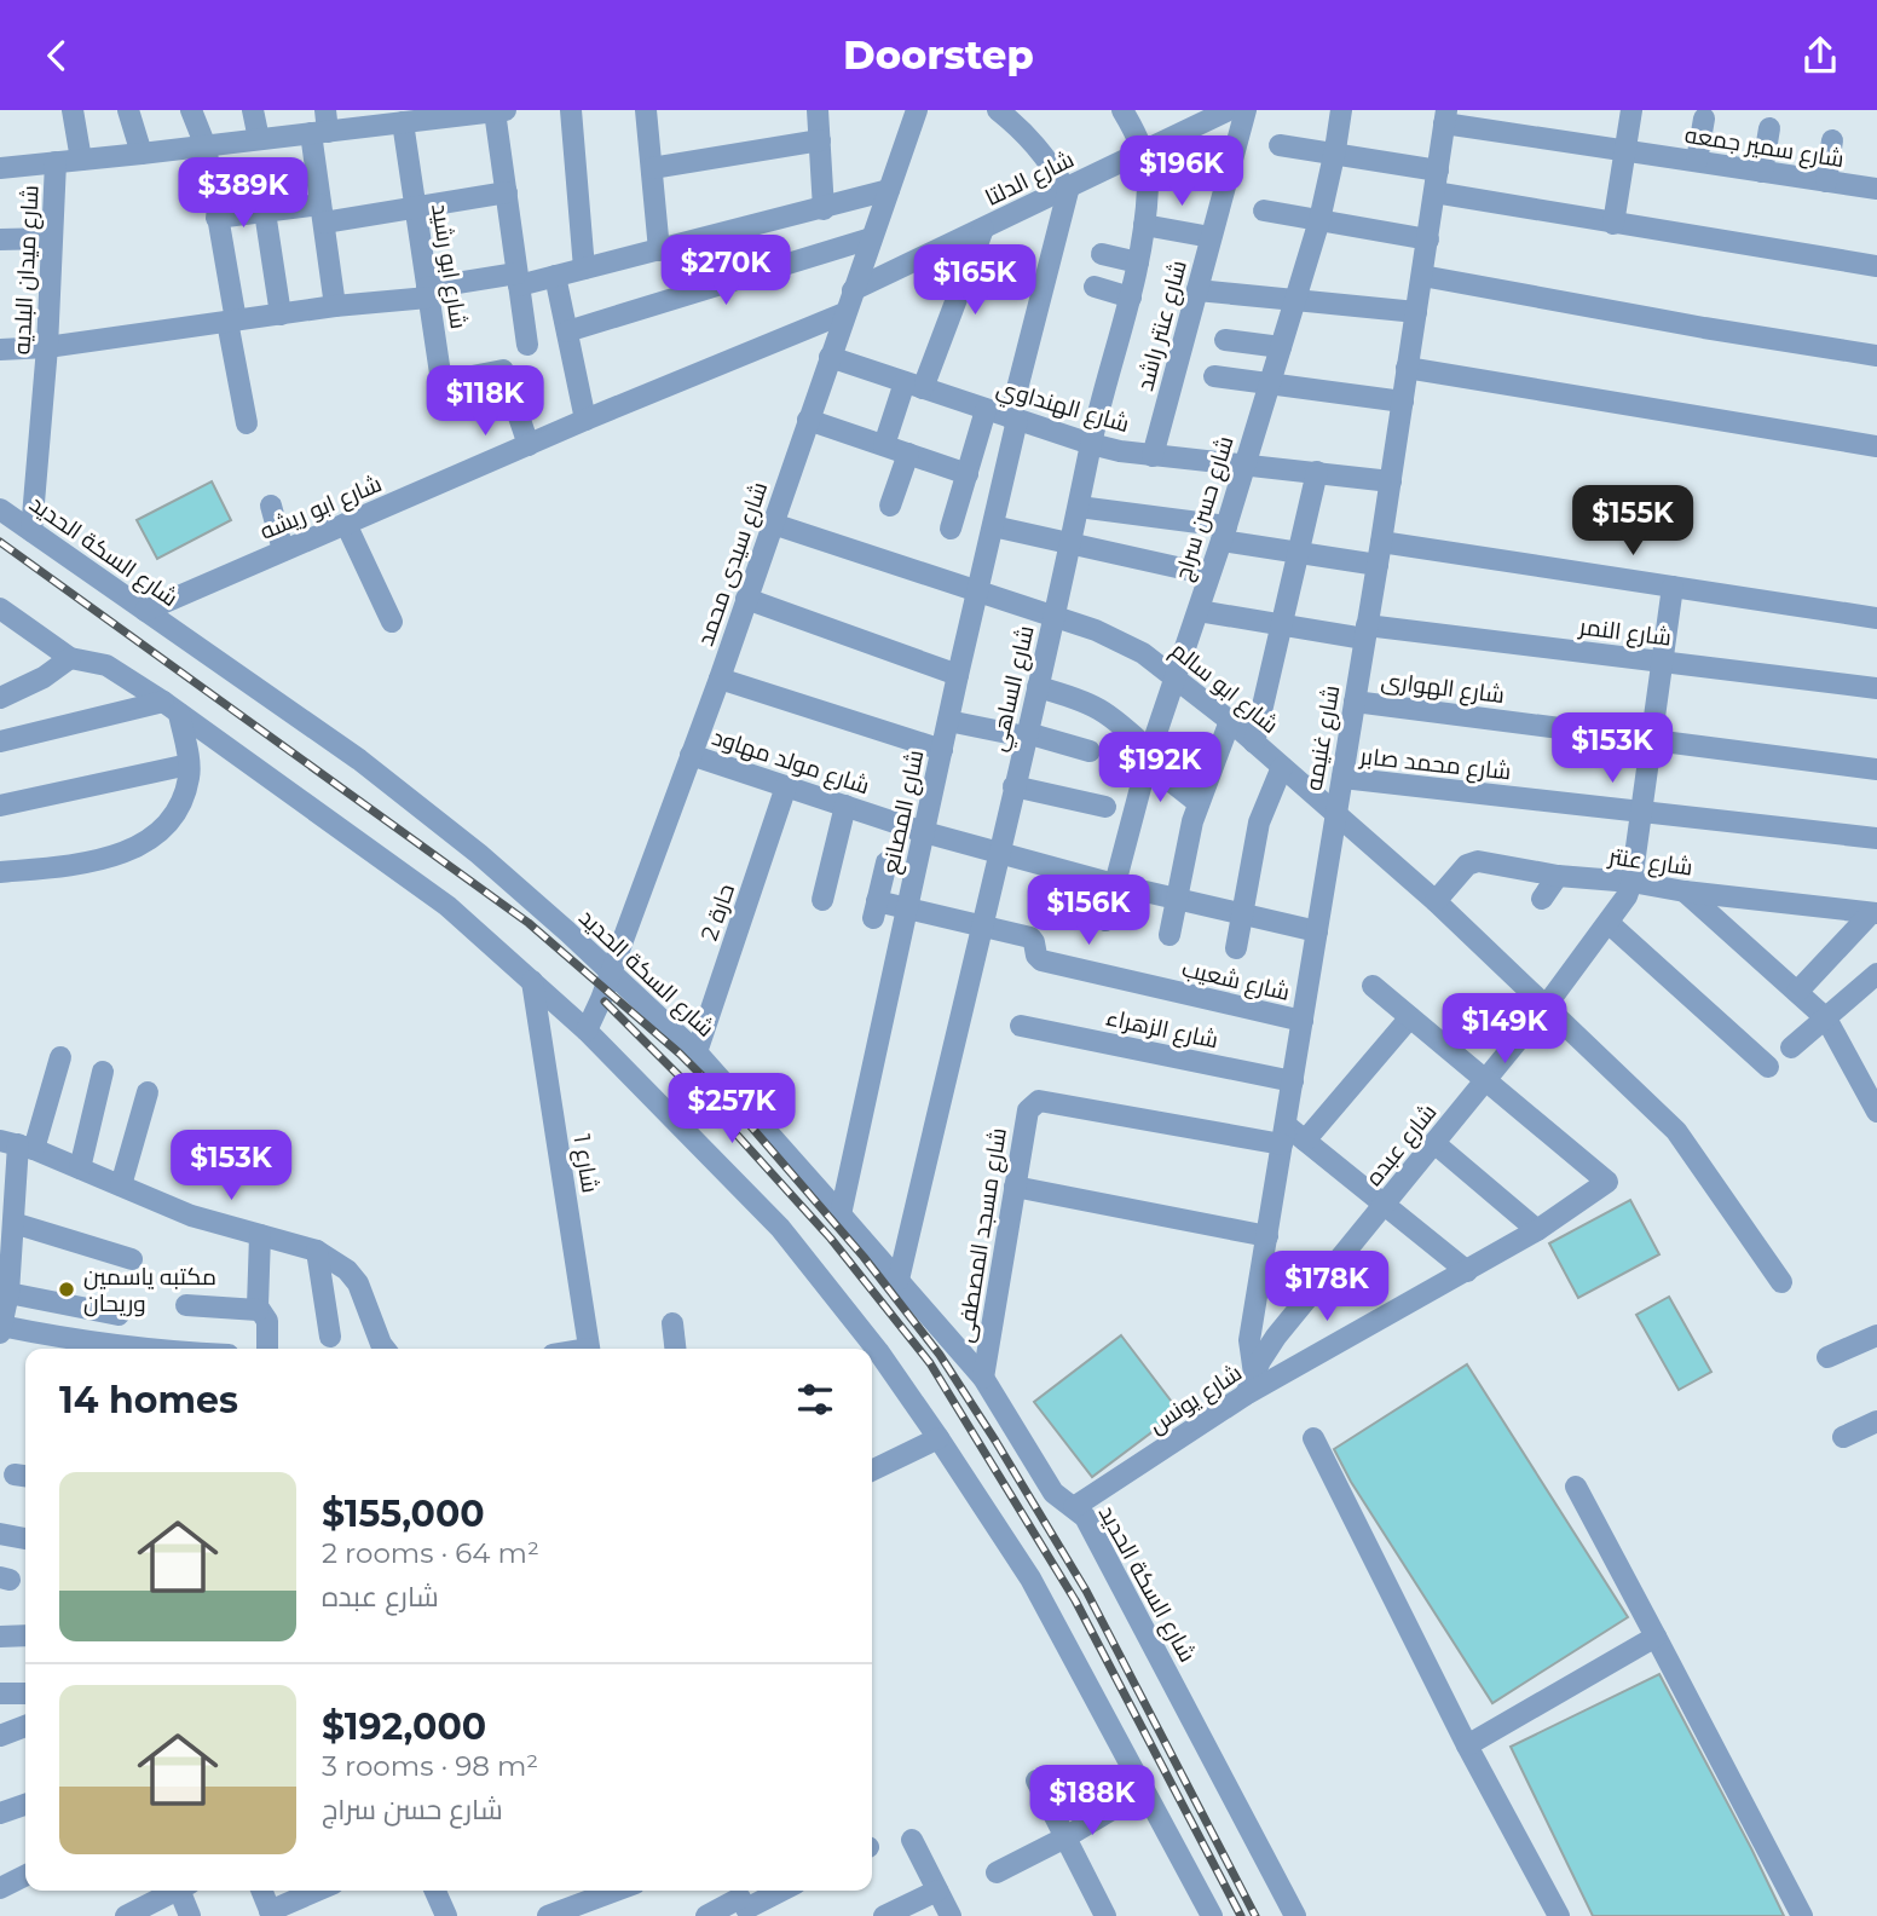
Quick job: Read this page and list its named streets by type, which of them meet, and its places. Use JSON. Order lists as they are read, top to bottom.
{
  "streets": {
    "street": [
      "شارع سمير جمعه",
      "شارع الدلتا",
      "شارع ابو رشيد",
      "شارع ميدان البلديه",
      "شارع عنتر راشد",
      "شارع الهنداوي",
      "شارع ابو ريشه",
      "شارع حسن سراج",
      "شارع السكة الحديد",
      "شارع سيدى محمد",
      "شارع النمر",
      "شارع ابو سالم",
      "شارع الهوارى",
      "شارع الساهي",
      "شارع غنيمه",
      "شارع مولد مهاود",
      "شارع محمد صابر",
      "شارع المصانع",
      "شارع عنتر",
      "حارة 2",
      "شارع شعيب",
      "شارع الزهراء",
      "شارع عبده",
      "شارع 1",
      "شارع مسجد المصطفى",
      "شارع يونس"
    ]
  },
  "crossings": [
    ["شارع سمير جمعه", "شارع غنيمه"],
    ["شارع الدلتا", "شارع سيدى محمد"],
    ["شارع الدلتا", "شارع الساهي"],
    ["شارع الدلتا", "شارع المصانع"],
    ["شارع ابو رشيد", "شارع ابو ريشه"],
    ["شارع ميدان البلديه", "شارع السكة الحديد"],
    ["شارع عنتر راشد", "شارع الهنداوي"],
    ["شارع الهنداوي", "شارع حسن سراج"],
    ["شارع الهنداوي", "شارع سيدى محمد"],
    ["شارع الهنداوي", "شارع الساهي"],
    ["شارع الهنداوي", "شارع غنيمه"],
    ["شارع الهنداوي", "شارع المصانع"],
    ["شارع ابو ريشه", "شارع السكة الحديد"],
    ["شارع ابو ريشه", "شارع سيدى محمد"],
    ["شارع حسن سراج", "شارع النمر"],
    ["شارع حسن سراج", "شارع ابو سالم"],
    ["شارع حسن سراج", "شارع مولد مهاود"],
    ["شارع السكة الحديد", "شارع سيدى محمد"],
    ["شارع السكة الحديد", "شارع الساهي"],
    ["شارع السكة الحديد", "شارع المصانع"],
    ["شارع السكة الحديد", "حارة 2"],
    ["شارع السكة الحديد", "شارع مسجد المصطفى"],
    ["شارع السكة الحديد", "شارع يونس"],
    ["شارع سيدى محمد", "شارع ابو سالم"],
    ["شارع سيدى محمد", "شارع مولد مهاود"],
    ["شارع النمر", "شارع غنيمه"],
    ["شارع النمر", "شارع عبده"],
    ["شارع ابو سالم", "شارع الساهي"],
    ["شارع ابو سالم", "شارع غنيمه"],
    ["شارع ابو سالم", "شارع المصانع"],
    ["شارع ابو سالم", "شارع عنتر"],
    ["شارع ابو سالم", "شارع عبده"],
    ["شارع الهوارى", "شارع غنيمه"],
    ["شارع الهوارى", "شارع عبده"],
    ["شارع الساهي", "شارع مولد مهاود"],
    ["شارع الساهي", "شارع شعيب"],
    ["شارع غنيمه", "شارع مولد مهاود"],
    ["شارع غنيمه", "شارع محمد صابر"],
    ["شارع غنيمه", "شارع شعيب"],
    ["شارع غنيمه", "شارع الزهراء"],
    ["شارع غنيمه", "شارع عبده"],
    ["شارع غنيمه", "شارع مسجد المصطفى"],
    ["شارع غنيمه", "شارع يونس"],
    ["شارع مولد مهاود", "شارع المصانع"],
    ["شارع مولد مهاود", "حارة 2"],
    ["شارع محمد صابر", "شارع عبده"],
    ["شارع المصانع", "شارع شعيب"],
    ["شارع عنتر", "شارع عبده"],
    ["شارع عبده", "شارع يونس"]
  ],
  "places": ["مكتبه ياسمين وريحان"],
  "page": {
    "header": "Doorstep",
    "price": [
      "$196K",
      "$389K",
      "$270K",
      "$165K",
      "$118K",
      "$155K",
      "$153K",
      "$192K",
      "$156K",
      "$149K",
      "$257K",
      "$153K",
      "$178K",
      "$188K"
    ],
    "heading": "14 homes",
    "list": [
      {
        "name": "$155,000",
        "note": "2 rooms · 64 m² · شارع عبده"
      },
      {
        "name": "$192,000",
        "note": "3 rooms · 98 m² · شارع حسن سراج"
      }
    ]
  }
}
